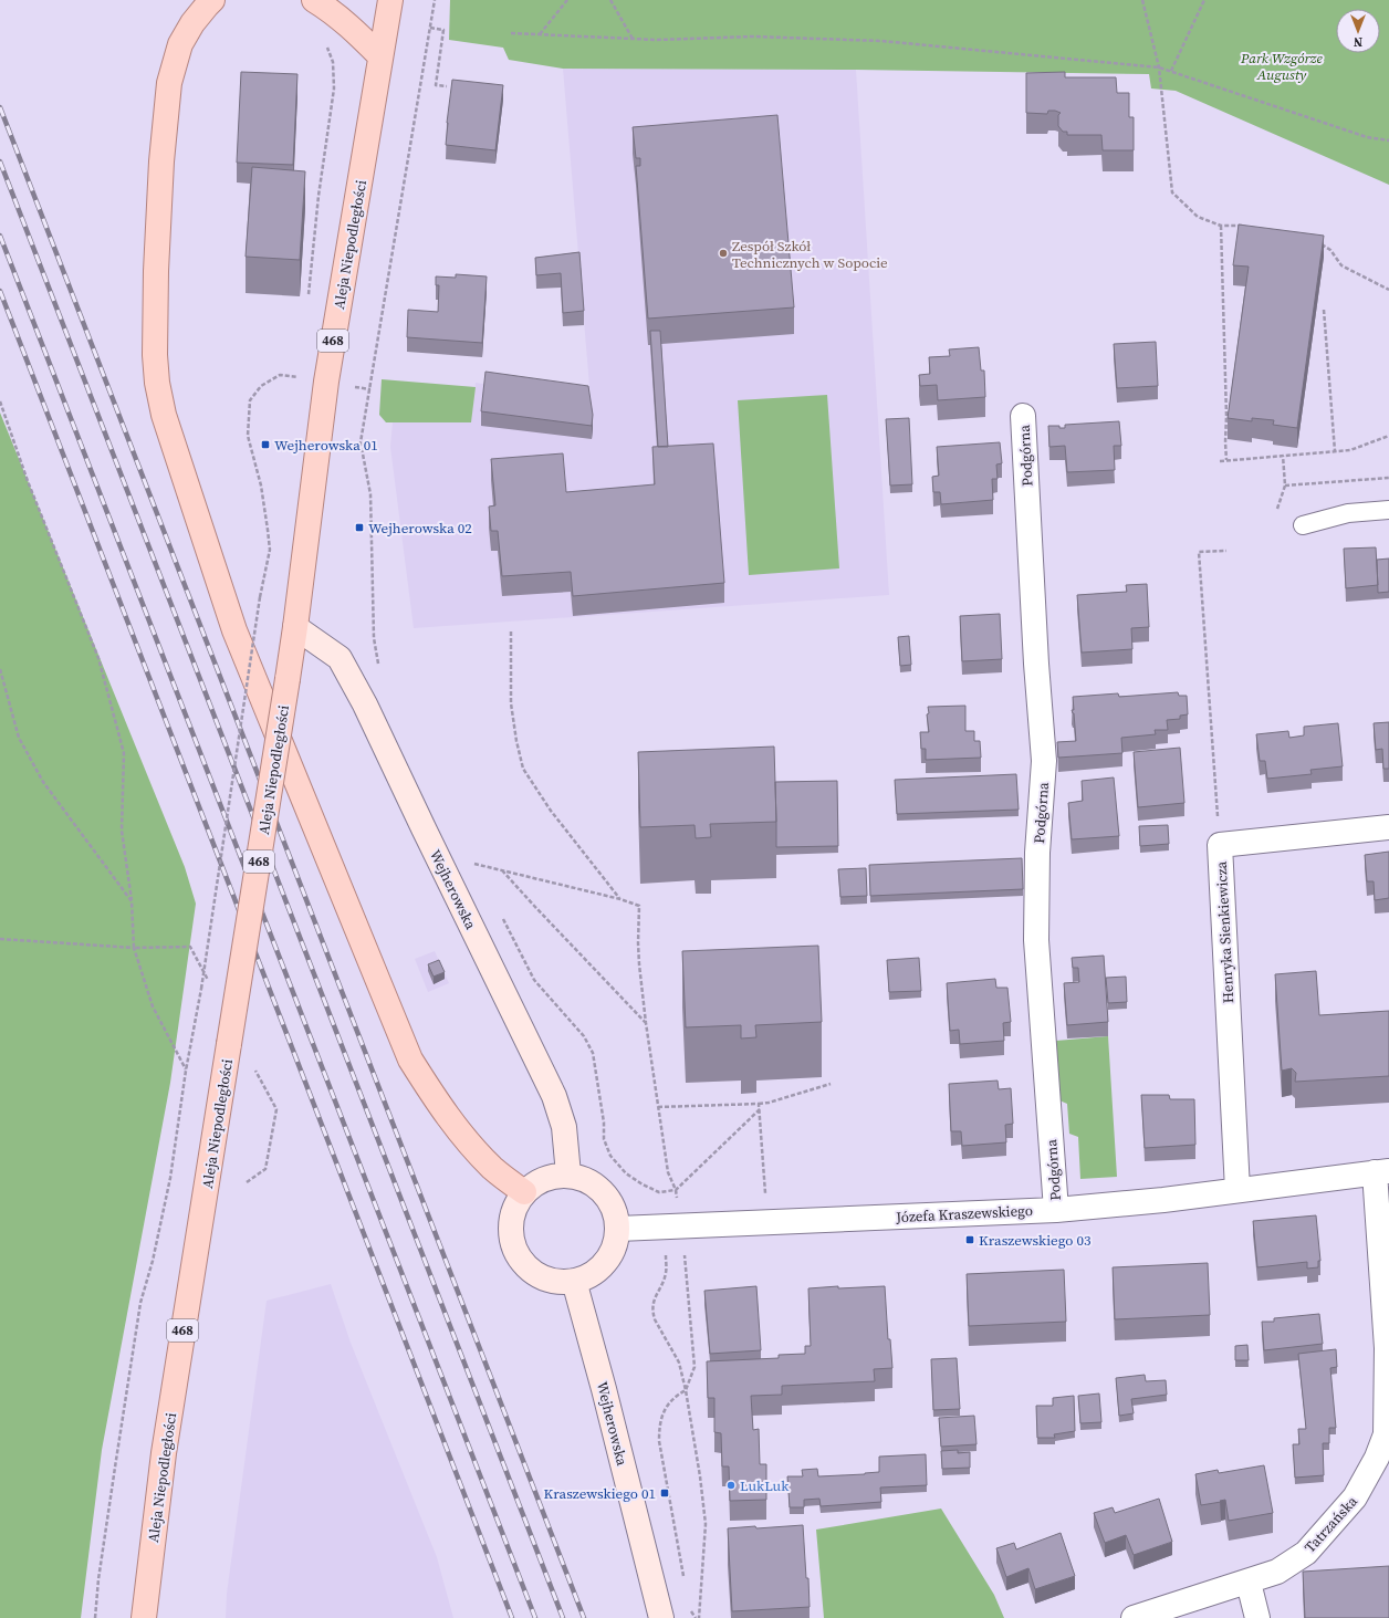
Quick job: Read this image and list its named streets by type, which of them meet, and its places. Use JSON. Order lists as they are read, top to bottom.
{
  "streets": {
    "main road": ["Aleja Niepodległości", "468"],
    "street": [
      "Podgórna",
      "Wejherowska",
      "Henryka Sienkiewicza",
      "Józefa Kraszewskiego",
      "Tatrzańska"
    ]
  },
  "crossings": [
    ["Aleja Niepodległości", "Wejherowska"],
    ["Podgórna", "Józefa Kraszewskiego"],
    ["Wejherowska", "Józefa Kraszewskiego"],
    ["Henryka Sienkiewicza", "Józefa Kraszewskiego"],
    ["Józefa Kraszewskiego", "Tatrzańska"]
  ],
  "parks": ["Park Wzgórze Augusty"],
  "places": {
    "other": ["Zespół Szkół Technicznych w Sopocie", "LukLuk"],
    "transit": [
      "Wejherowska 01",
      "Wejherowska 02",
      "Kraszewskiego 03",
      "Kraszewskiego 01"
    ]
  },
  "north": "bottom"
}
